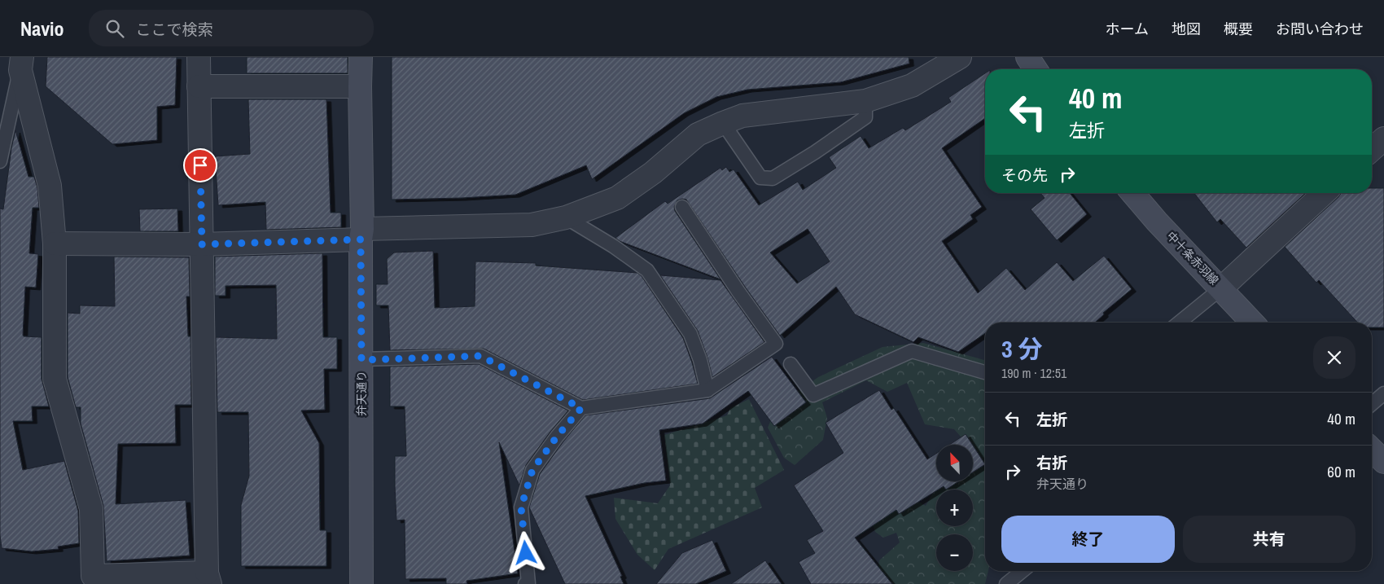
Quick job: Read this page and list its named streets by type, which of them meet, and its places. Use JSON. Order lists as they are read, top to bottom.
{
  "streets": {
    "street": ["中十条赤羽線", "弁天通り"]
  },
  "north": "top left",
  "page": {
    "header": "Navio",
    "search": "ここで検索",
    "nav": [
      "ホーム",
      "地図",
      "概要",
      "お問い合わせ"
    ],
    "turn": ["40 m", "左折"],
    "then": "その先",
    "heading": ["3 分", "190 m · 12:51"],
    "list": [
      {
        "name": "左折",
        "value": "40 m"
      },
      {
        "name": "右折",
        "note": "弁天通り",
        "value": "60 m"
      }
    ],
    "map_buttons": ["+", "−"],
    "buttons": ["終了", "共有"]
  }
}
